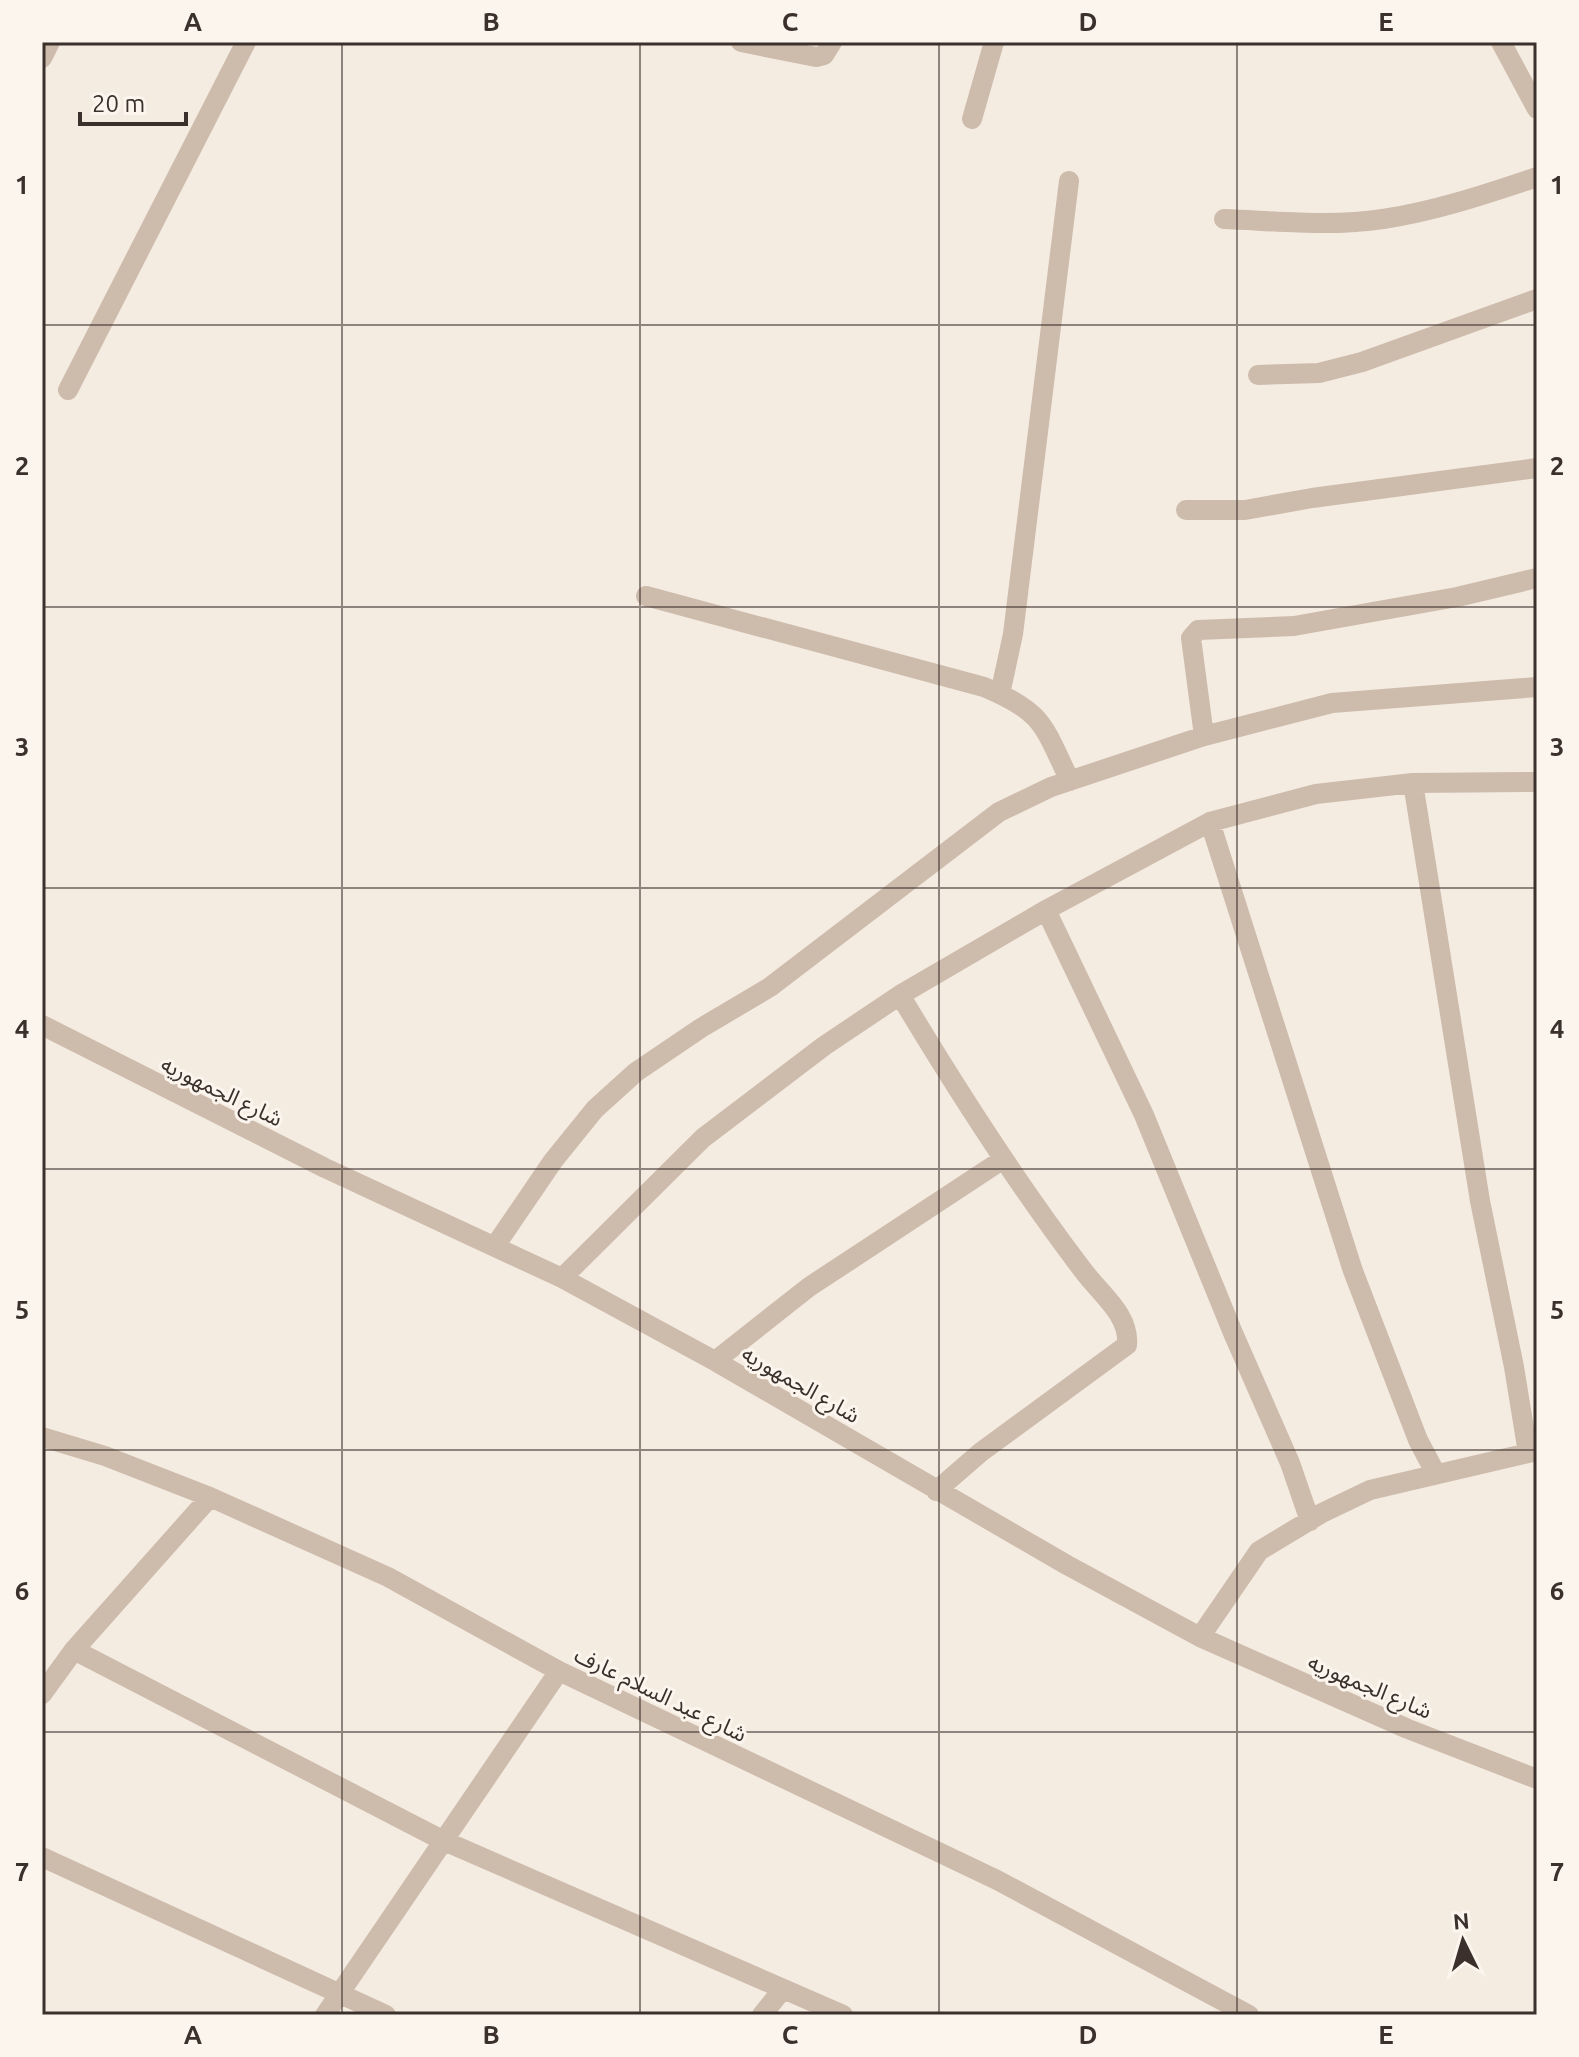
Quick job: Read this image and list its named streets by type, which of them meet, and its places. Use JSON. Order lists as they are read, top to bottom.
{
  "streets": {
    "street": ["شارع الجمهوريه", "شارع عبد السلام عارف"]
  },
  "scale_bar": "20 m",
  "north": "top",
  "grid": {
    "columns": [
      "A",
      "B",
      "C",
      "D",
      "E"
    ],
    "rows": [
      "1",
      "2",
      "3",
      "4",
      "5",
      "6",
      "7"
    ]
  }
}
